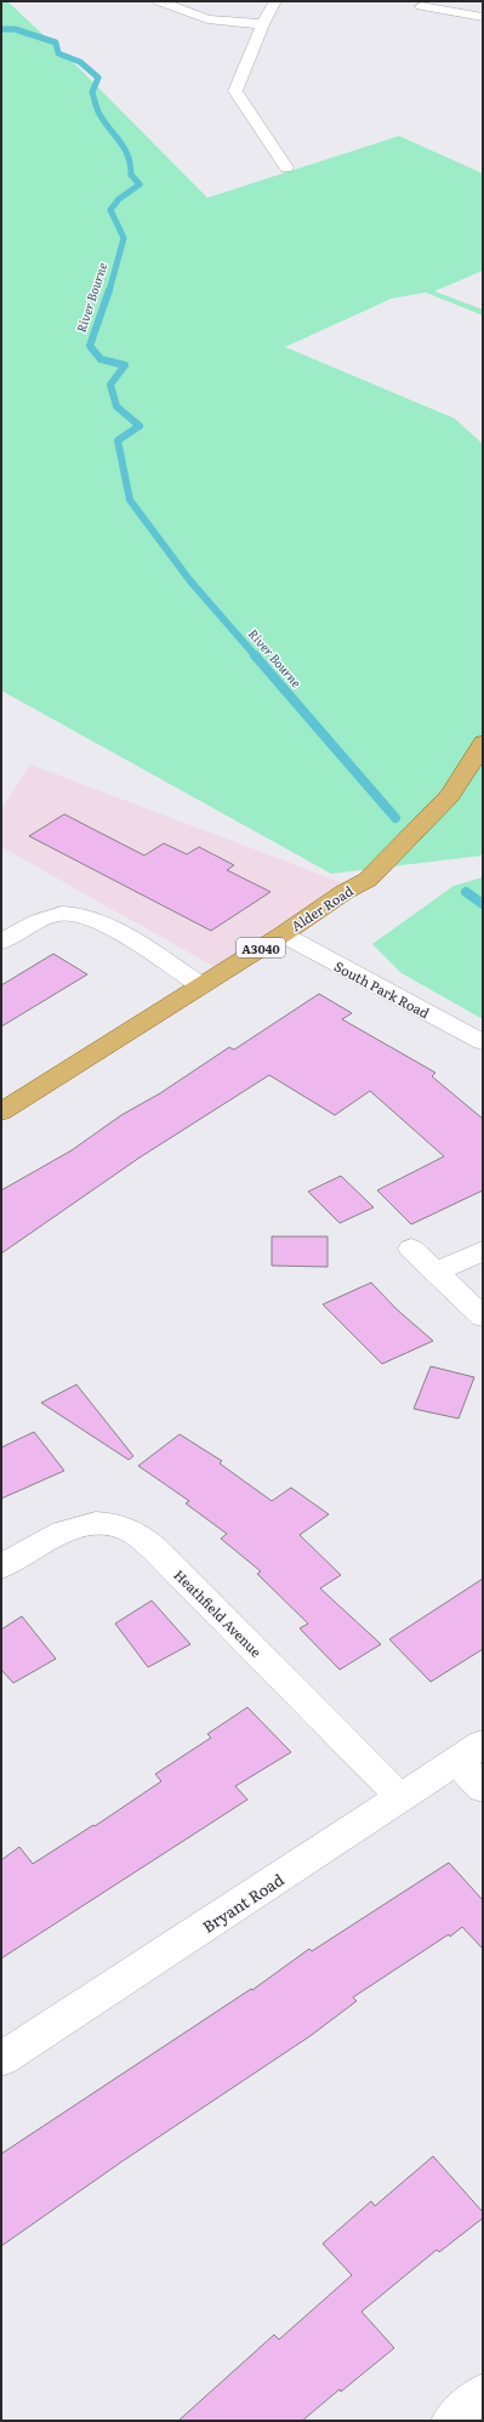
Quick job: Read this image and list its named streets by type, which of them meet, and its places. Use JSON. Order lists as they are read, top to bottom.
{
  "streets": {
    "main road": ["Alder Road", "A3040"],
    "street": ["South Park Road", "Heathfield Avenue", "Bryant Road"]
  },
  "crossings": [
    ["Alder Road", "South Park Road"],
    ["Heathfield Avenue", "Bryant Road"]
  ],
  "water": ["River Bourne"]
}
